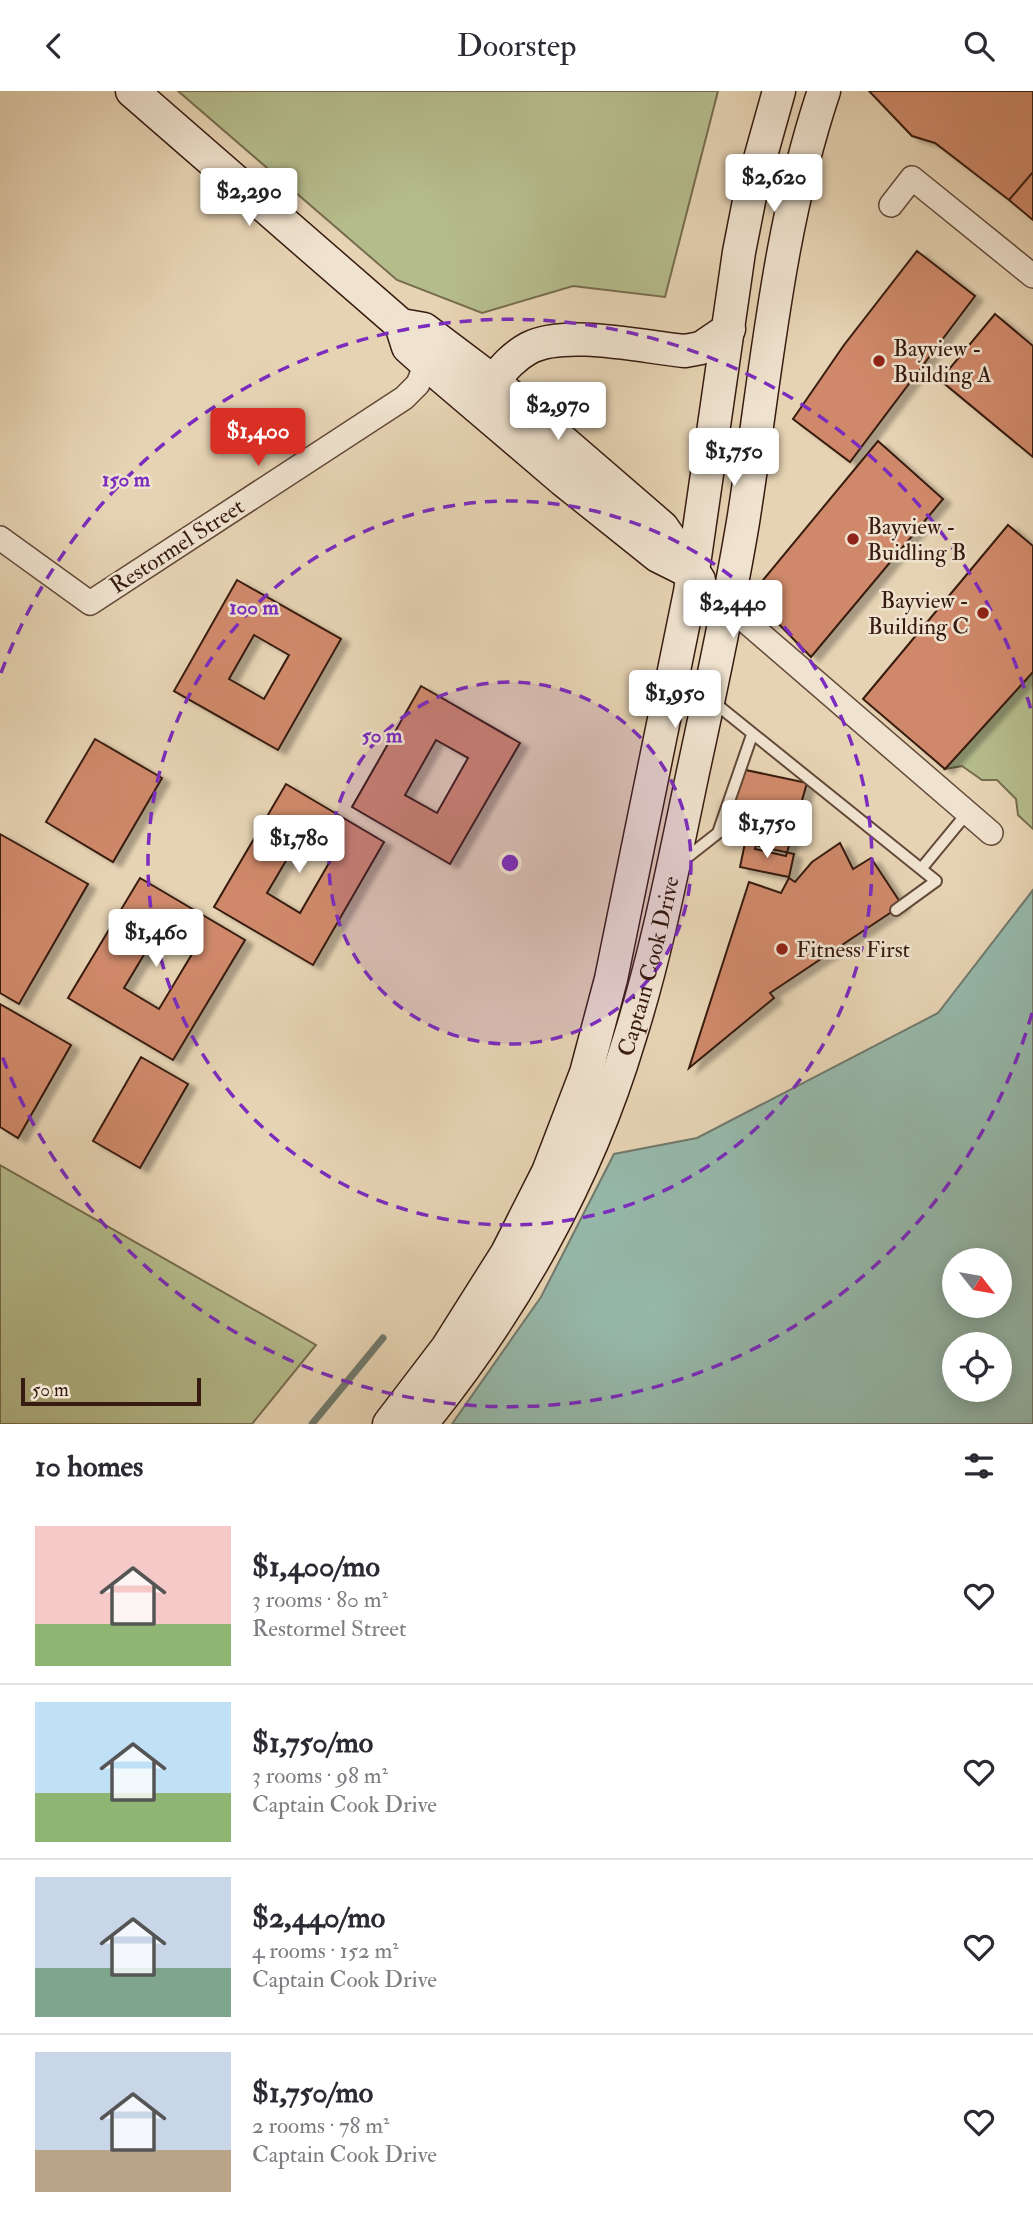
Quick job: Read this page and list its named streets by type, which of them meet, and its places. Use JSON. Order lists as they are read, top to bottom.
{
  "streets": {
    "main road": ["Captain Cook Drive"],
    "street": ["Restormel Street"]
  },
  "places": [
    "Bayview - Building A",
    "Bayview - Buidling B",
    "Bayview - Building C",
    "Fitness First"
  ],
  "scale_bar": "50 m",
  "north": "bottom right",
  "page": {
    "header": "Doorstep",
    "price": [
      "$2,620",
      "$2,290",
      "$2,970",
      "$1,400",
      "$1,750",
      "$2,440",
      "$1,950",
      "$1,750",
      "$1,780",
      "$1,460"
    ],
    "scale": "50 m",
    "heading": "10 homes",
    "list": [
      {
        "name": "$1,400/mo",
        "note": "3 rooms · 80 m² · Restormel Street"
      },
      {
        "name": "$1,750/mo",
        "note": "3 rooms · 98 m² · Captain Cook Drive"
      },
      {
        "name": "$2,440/mo",
        "note": "4 rooms · 152 m² · Captain Cook Drive"
      },
      {
        "name": "$1,750/mo",
        "note": "2 rooms · 78 m² · Captain Cook Drive"
      }
    ]
  },
  "rings": ["150 m", "100 m", "50 m"]
}
